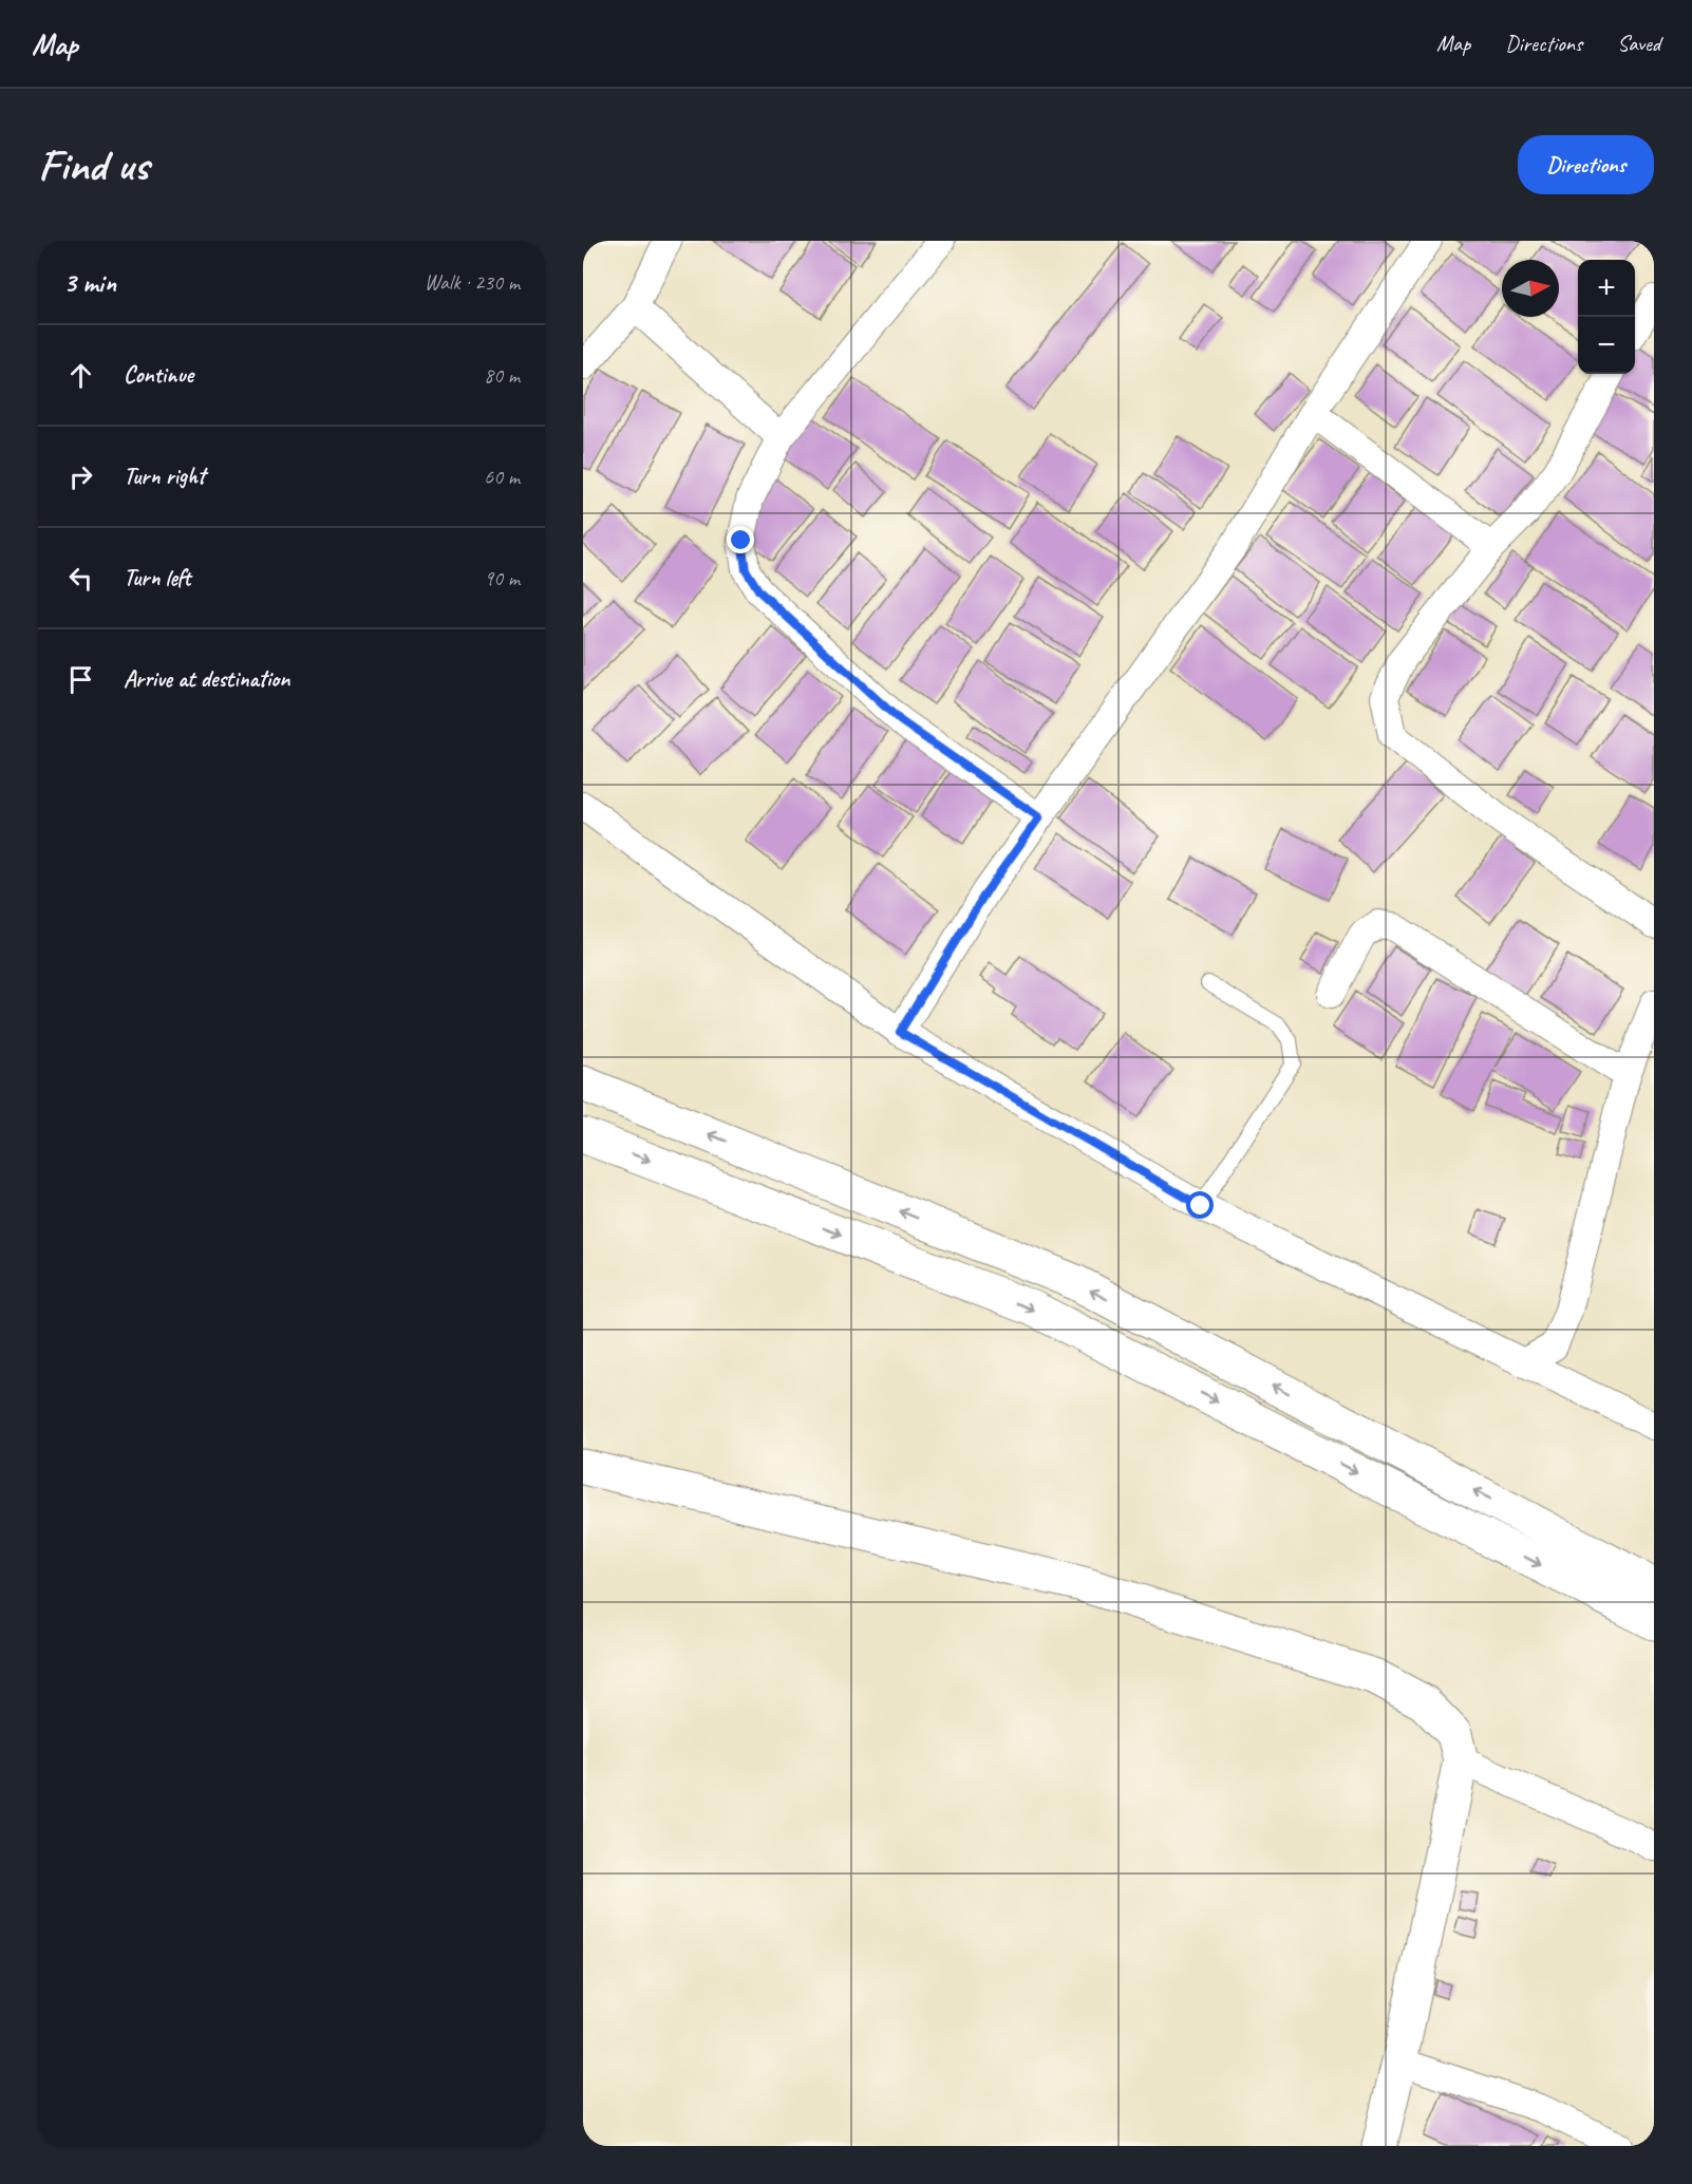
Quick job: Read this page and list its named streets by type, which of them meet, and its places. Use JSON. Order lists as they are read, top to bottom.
{
  "north": "right",
  "page": {
    "header": "Map",
    "nav": ["Map", "Directions", "Saved"],
    "buttons": "Directions",
    "title": "Find us",
    "heading": ["3 min", "Walk · 230 m"],
    "map_buttons": ["+", "−"],
    "list": [
      ["Continue", "80 m"],
      ["Turn right", "60 m"],
      ["Turn left", "90 m"],
      "Arrive at destination"
    ]
  }
}
